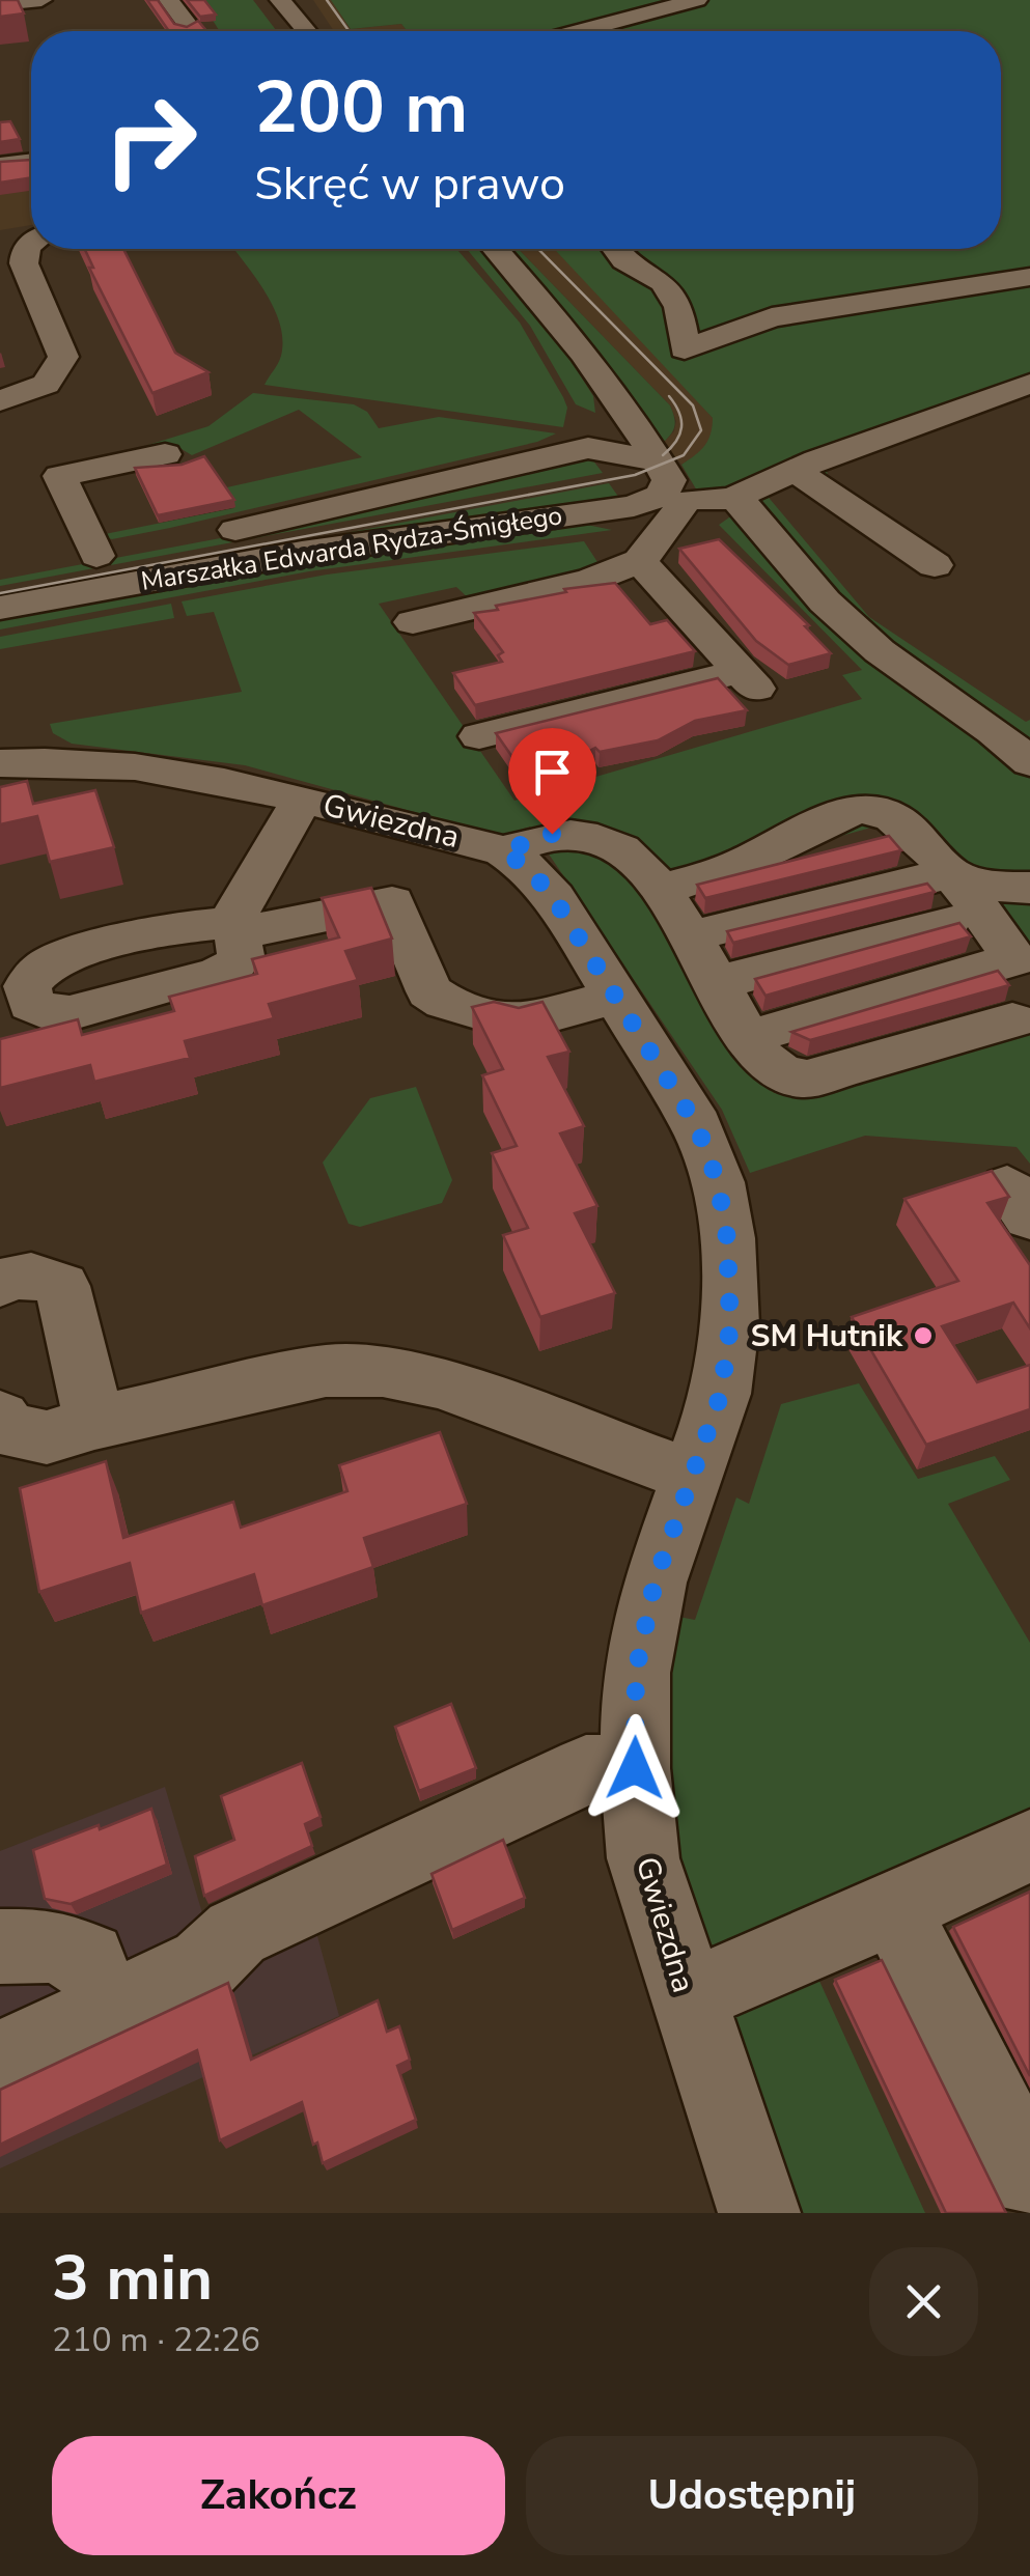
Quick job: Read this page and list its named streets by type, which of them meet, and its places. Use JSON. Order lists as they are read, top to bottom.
{
  "streets": {
    "street": ["Marszałka Edwarda Rydza-Śmigłego", "Gwiezdna"]
  },
  "places": ["SM Hutnik"],
  "page": {
    "turn": ["200 m", "Skręć w prawo"],
    "heading": ["3 min", "210 m · 22:26"],
    "buttons": ["Zakończ", "Udostępnij"]
  }
}
